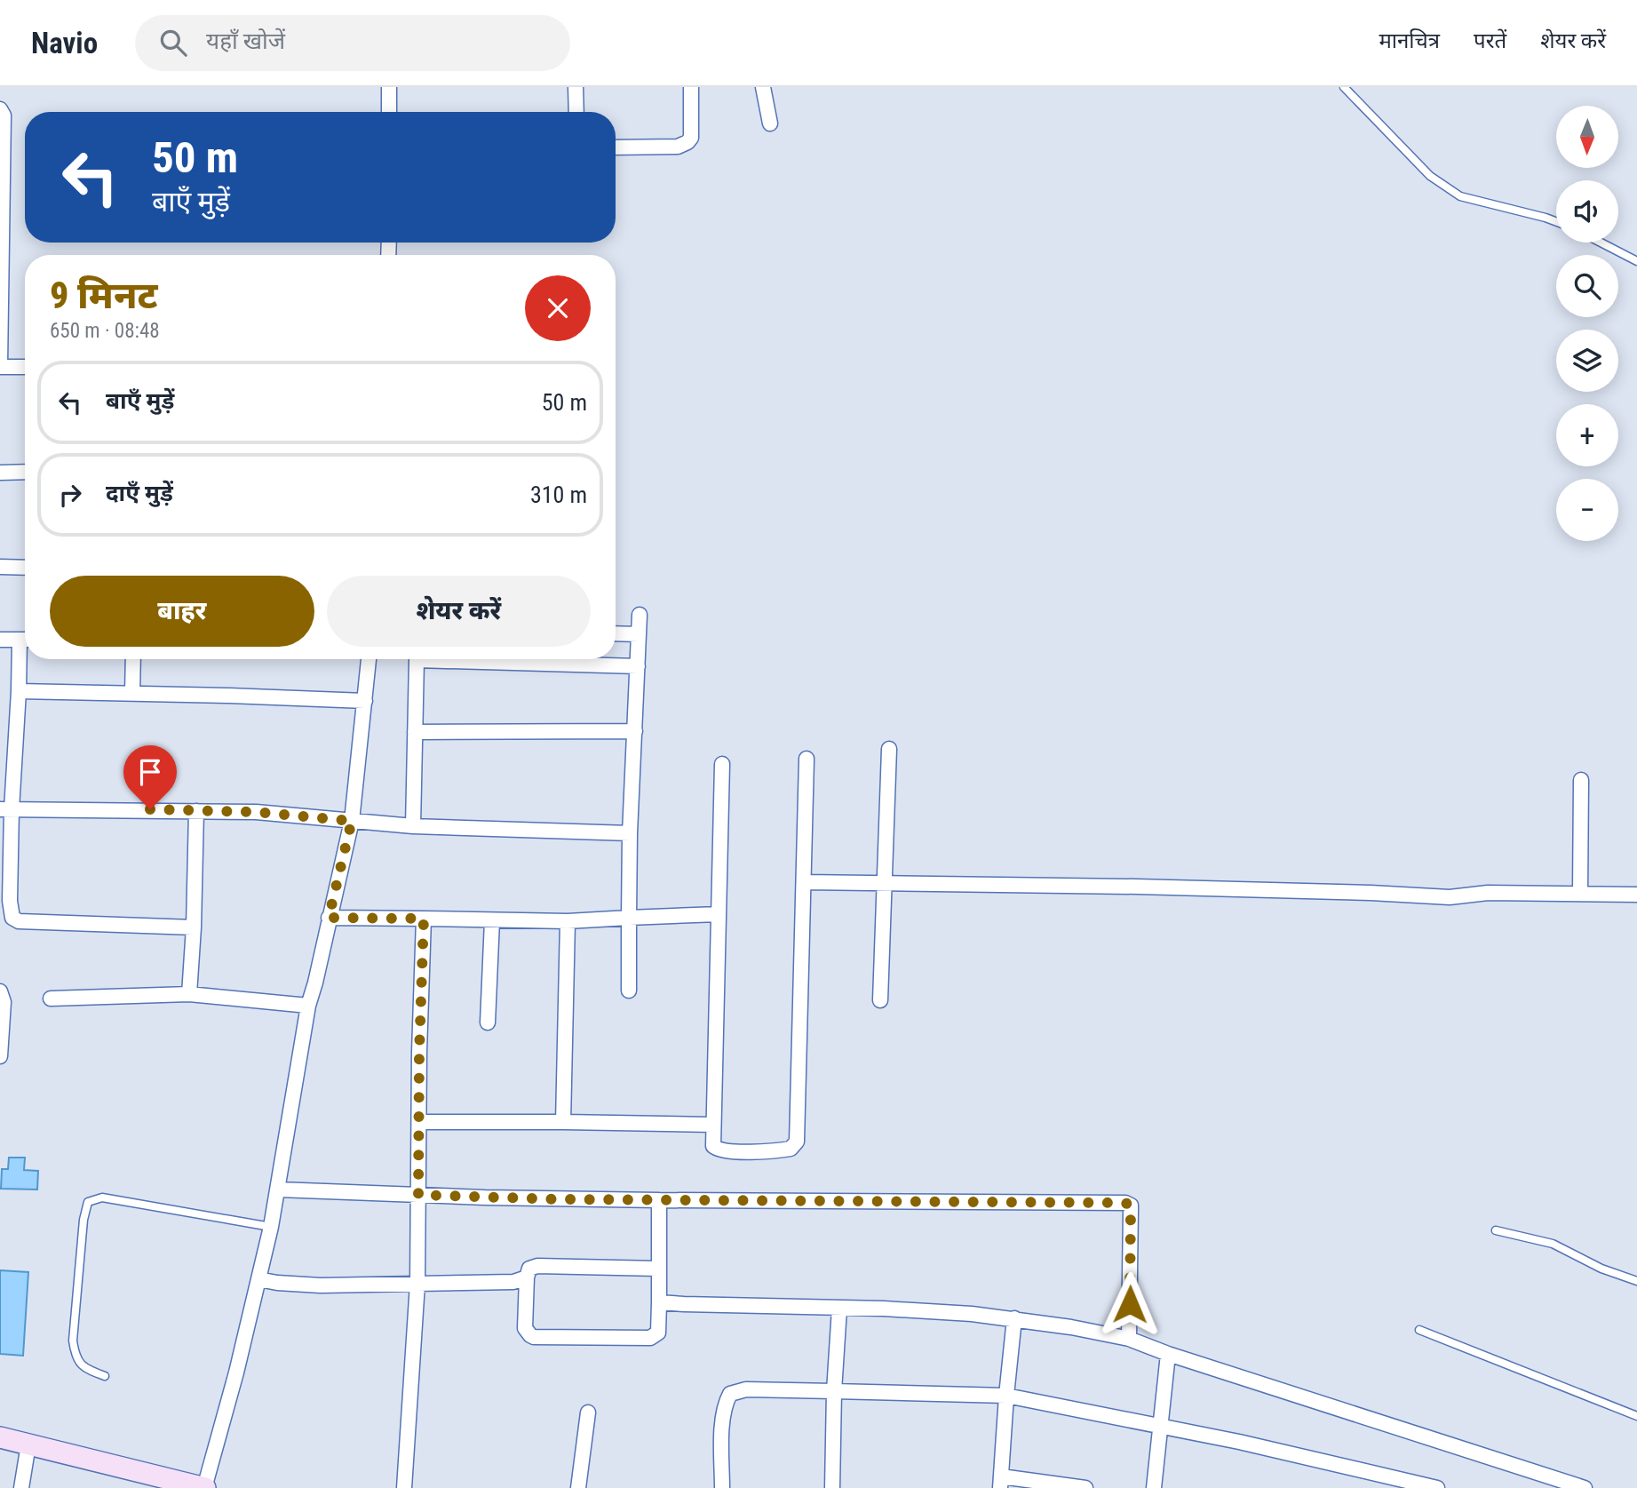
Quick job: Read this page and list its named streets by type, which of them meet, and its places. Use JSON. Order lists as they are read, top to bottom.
{
  "north": "bottom",
  "page": {
    "header": "Navio",
    "search": "यहाँ खोजें",
    "nav": ["मानचित्र", "परतें", "शेयर करें"],
    "map_buttons": ["+", "−"],
    "turn": ["50 m", "बाएँ मुड़ें"],
    "heading": ["9 मिनट", "650 m · 08:48"],
    "list": [
      {
        "name": "बाएँ मुड़ें",
        "value": "50 m"
      },
      {
        "name": "दाएँ मुड़ें",
        "value": "310 m"
      }
    ],
    "buttons": ["बाहर", "शेयर करें"]
  }
}
